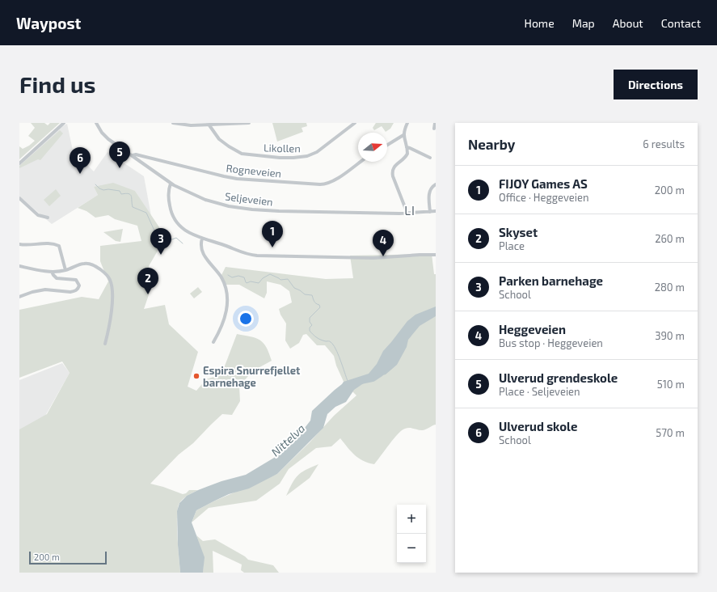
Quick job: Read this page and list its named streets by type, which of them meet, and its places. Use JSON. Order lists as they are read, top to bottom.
{
  "streets": {
    "street": ["Likollen", "Rogneveien", "Seljeveien"]
  },
  "crossings": [
    ["Rogneveien", "Seljeveien"]
  ],
  "districts": ["LI"],
  "water": ["Nittelva"],
  "places": ["Espira Snurrefjellet barnehage"],
  "scale_bar": "200 m",
  "north": "right",
  "page": {
    "header": "Waypost",
    "nav": [
      "Home",
      "Map",
      "About",
      "Contact"
    ],
    "buttons": "Directions",
    "title": "Find us",
    "heading": ["Nearby", "6 results"],
    "pins": [
      "5",
      "6",
      "1",
      "3",
      "4",
      "2"
    ],
    "list": [
      {
        "mark": "1",
        "name": "FIJOY Games AS",
        "note": "Office · Heggeveien",
        "value": "200 m"
      },
      {
        "mark": "2",
        "name": "Skyset",
        "note": "Place",
        "value": "260 m"
      },
      {
        "mark": "3",
        "name": "Parken barnehage",
        "note": "School",
        "value": "280 m"
      },
      {
        "mark": "4",
        "name": "Heggeveien",
        "note": "Bus stop · Heggeveien",
        "value": "390 m"
      },
      {
        "mark": "5",
        "name": "Ulverud grendeskole",
        "note": "Place · Seljeveien",
        "value": "510 m"
      },
      {
        "mark": "6",
        "name": "Ulverud skole",
        "note": "School",
        "value": "570 m"
      }
    ],
    "map_buttons": ["+", "−"],
    "scale": "200 m"
  }
}
